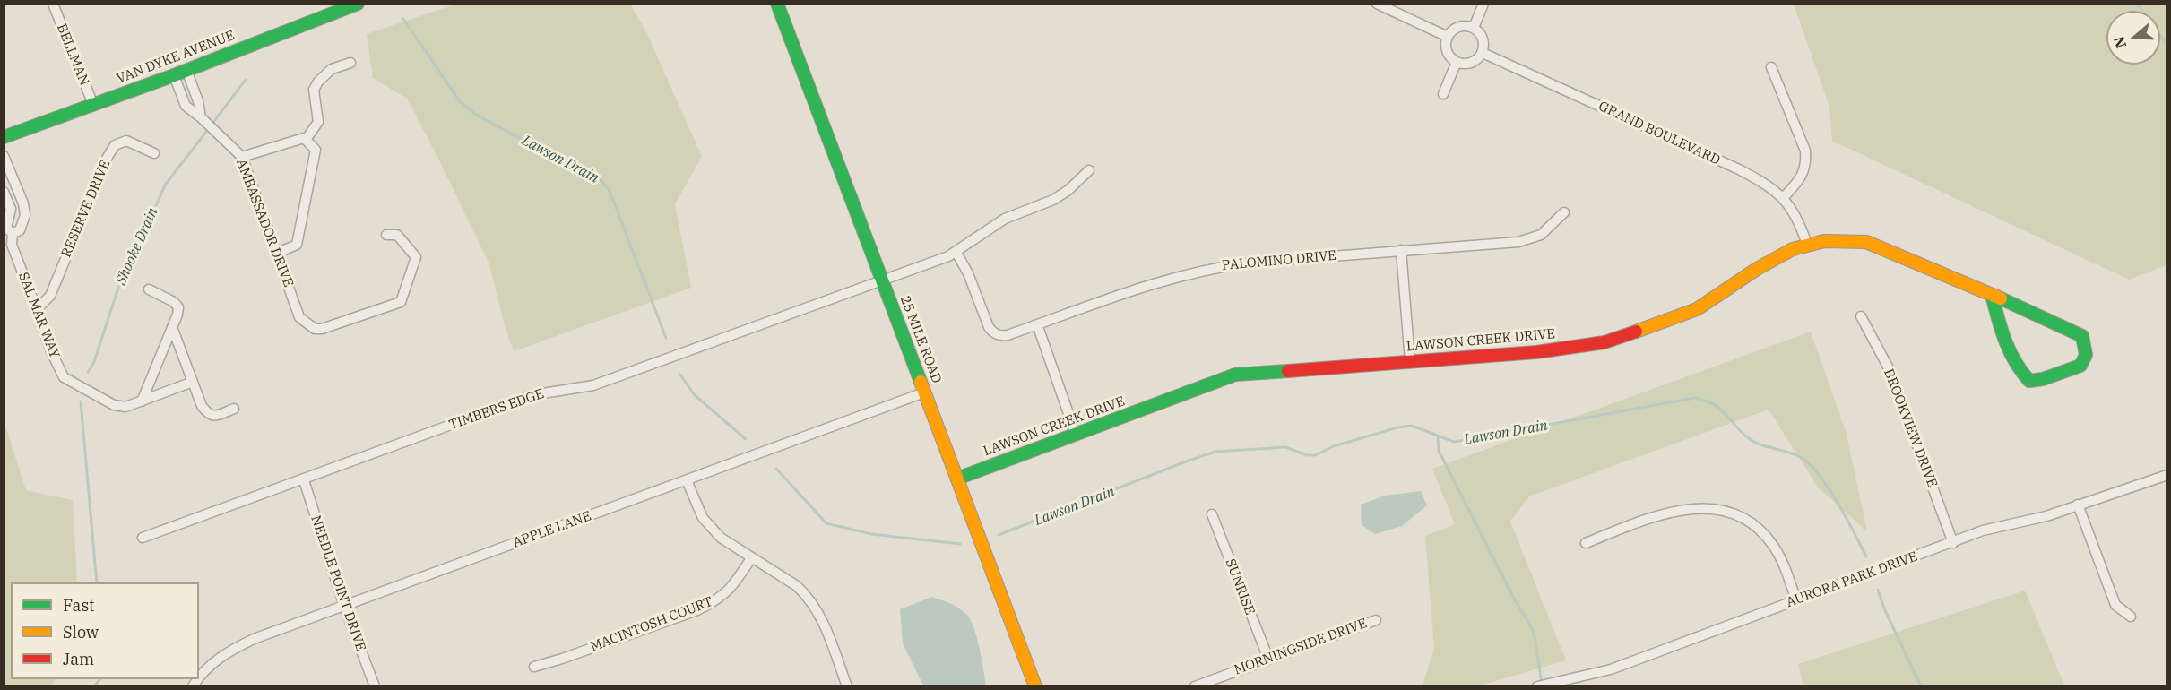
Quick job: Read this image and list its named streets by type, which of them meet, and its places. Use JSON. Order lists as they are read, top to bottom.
{
  "streets": {
    "street": [
      "BELLMAN",
      "VAN DYKE AVENUE",
      "GRAND BOULEVARD",
      "RESERVE DRIVE",
      "AMBASSADOR DRIVE",
      "PALOMINO DRIVE",
      "SAL MAR WAY",
      "25 MILE ROAD",
      "LAWSON CREEK DRIVE",
      "TIMBERS EDGE",
      "BROOKVIEW DRIVE",
      "APPLE LANE",
      "AURORA PARK DRIVE",
      "NEEDLE POINT DRIVE",
      "SUNRISE",
      "MACINTOSH COURT",
      "MORNINGSIDE DRIVE"
    ]
  },
  "crossings": [
    ["BELLMAN", "VAN DYKE AVENUE"],
    ["VAN DYKE AVENUE", "AMBASSADOR DRIVE"],
    ["GRAND BOULEVARD", "LAWSON CREEK DRIVE"],
    ["RESERVE DRIVE", "SAL MAR WAY"],
    ["PALOMINO DRIVE", "TIMBERS EDGE"],
    ["25 MILE ROAD", "LAWSON CREEK DRIVE"],
    ["25 MILE ROAD", "TIMBERS EDGE"],
    ["25 MILE ROAD", "APPLE LANE"],
    ["TIMBERS EDGE", "NEEDLE POINT DRIVE"],
    ["BROOKVIEW DRIVE", "AURORA PARK DRIVE"],
    ["APPLE LANE", "NEEDLE POINT DRIVE"],
    ["SUNRISE", "MORNINGSIDE DRIVE"]
  ],
  "water": ["Lawson Drain", "Shooke Drain"],
  "legend": ["Fast", "Slow", "Jam"],
  "north": "left"
}
